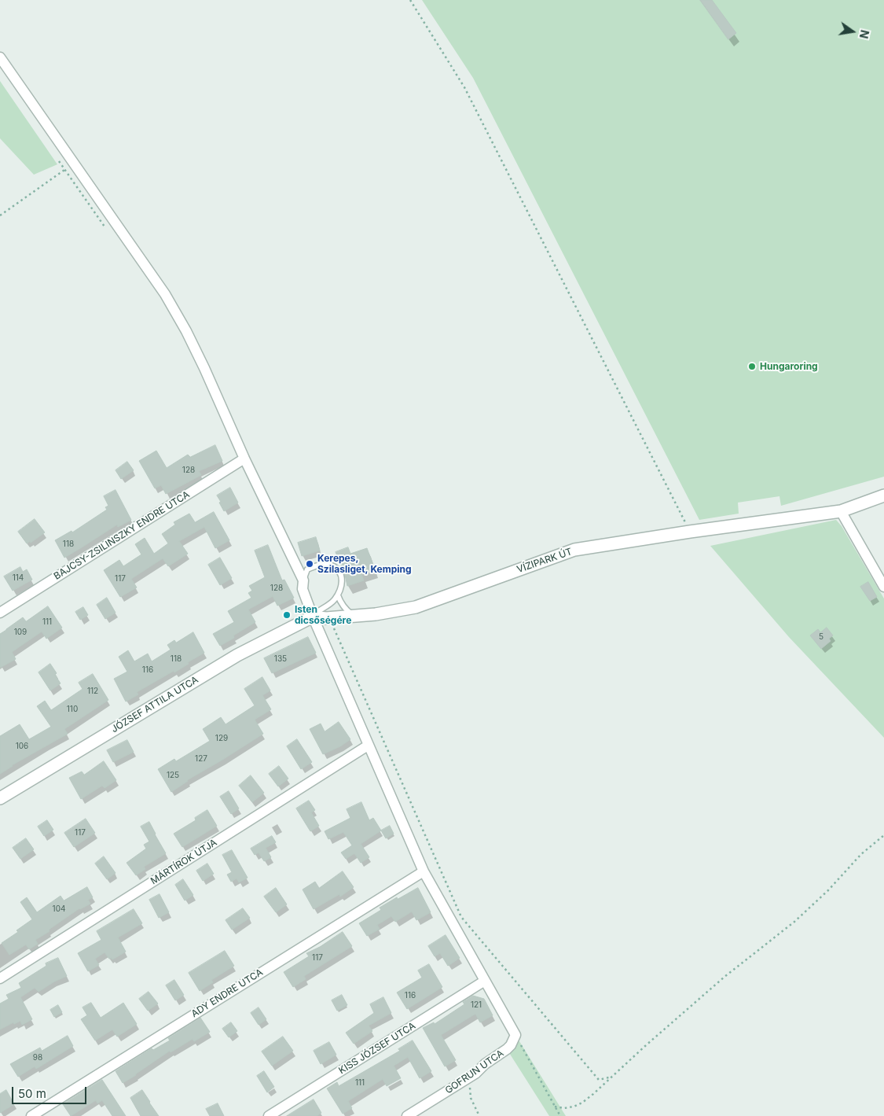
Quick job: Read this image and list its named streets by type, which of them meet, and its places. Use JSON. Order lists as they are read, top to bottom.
{
  "streets": {
    "street": [
      "BAJCSY-ZSILINSZKY ENDRE UTCA",
      "VÍZIPARK ÚT",
      "JÓZSEF ATTILA UTCA",
      "MÁRTÍROK ÚTJA",
      "ADY ENDRE UTCA",
      "KISS JÓZSEF UTCA",
      "GOFRUN UTCA"
    ]
  },
  "crossings": [
    ["VÍZIPARK ÚT", "JÓZSEF ATTILA UTCA"]
  ],
  "places": ["Hungaroring", "Kerepes, Szilasliget, Kemping", "Isten dicsőségére"],
  "house_numbers": [
    "128",
    "118",
    "114",
    "117",
    "128",
    "111",
    "109",
    "5",
    "118",
    "135",
    "116",
    "112",
    "110",
    "129",
    "106",
    "127",
    "125",
    "117",
    "104",
    "117",
    "116",
    "121",
    "98",
    "111"
  ],
  "scale_bar": "50 m",
  "north": "right"
}
